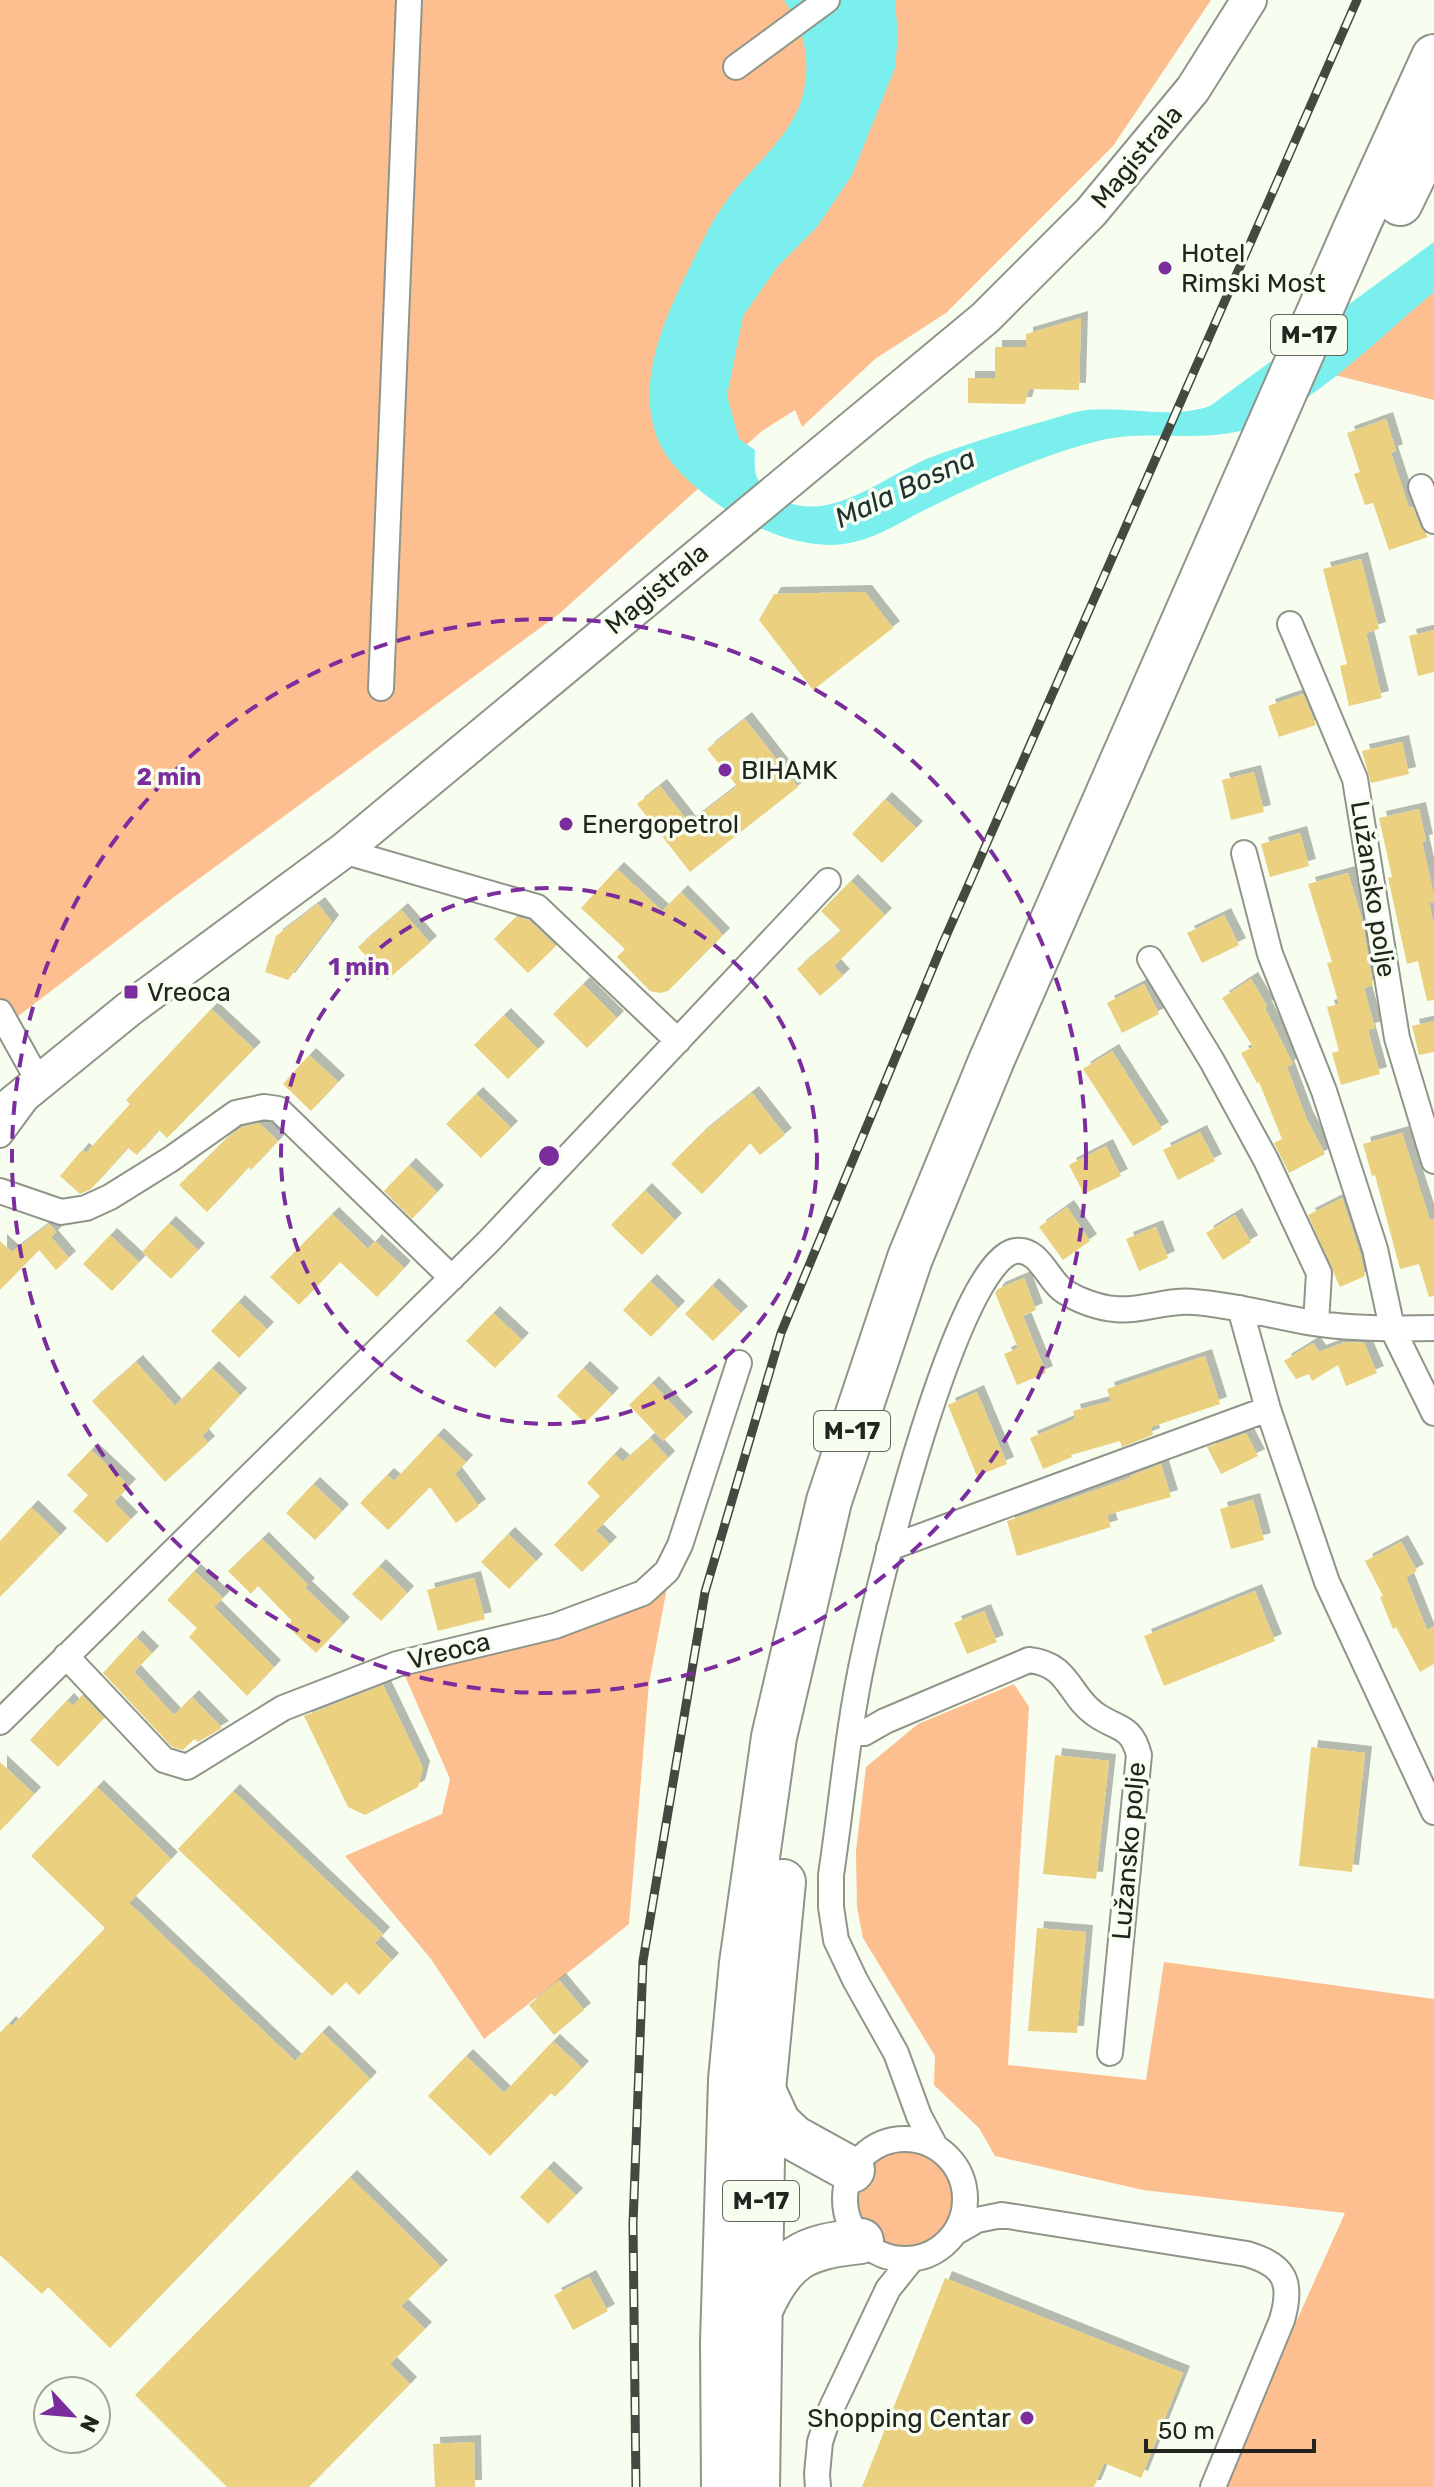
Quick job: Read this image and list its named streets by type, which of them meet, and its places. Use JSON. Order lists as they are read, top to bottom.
{
  "streets": {
    "highway": ["M-17"],
    "main road": ["Magistrala"],
    "street": ["Lužansko polje", "Vreoca"]
  },
  "water": ["Mala Bosna"],
  "places": {
    "other": [
      "Hotel Rimski Most",
      "BIHAMK",
      "Energopetrol",
      "Shopping Centar"
    ],
    "transit": ["Vreoca"]
  },
  "scale_bar": "50 m",
  "north": "bottom right",
  "rings": ["2 min", "1 min"]
}
